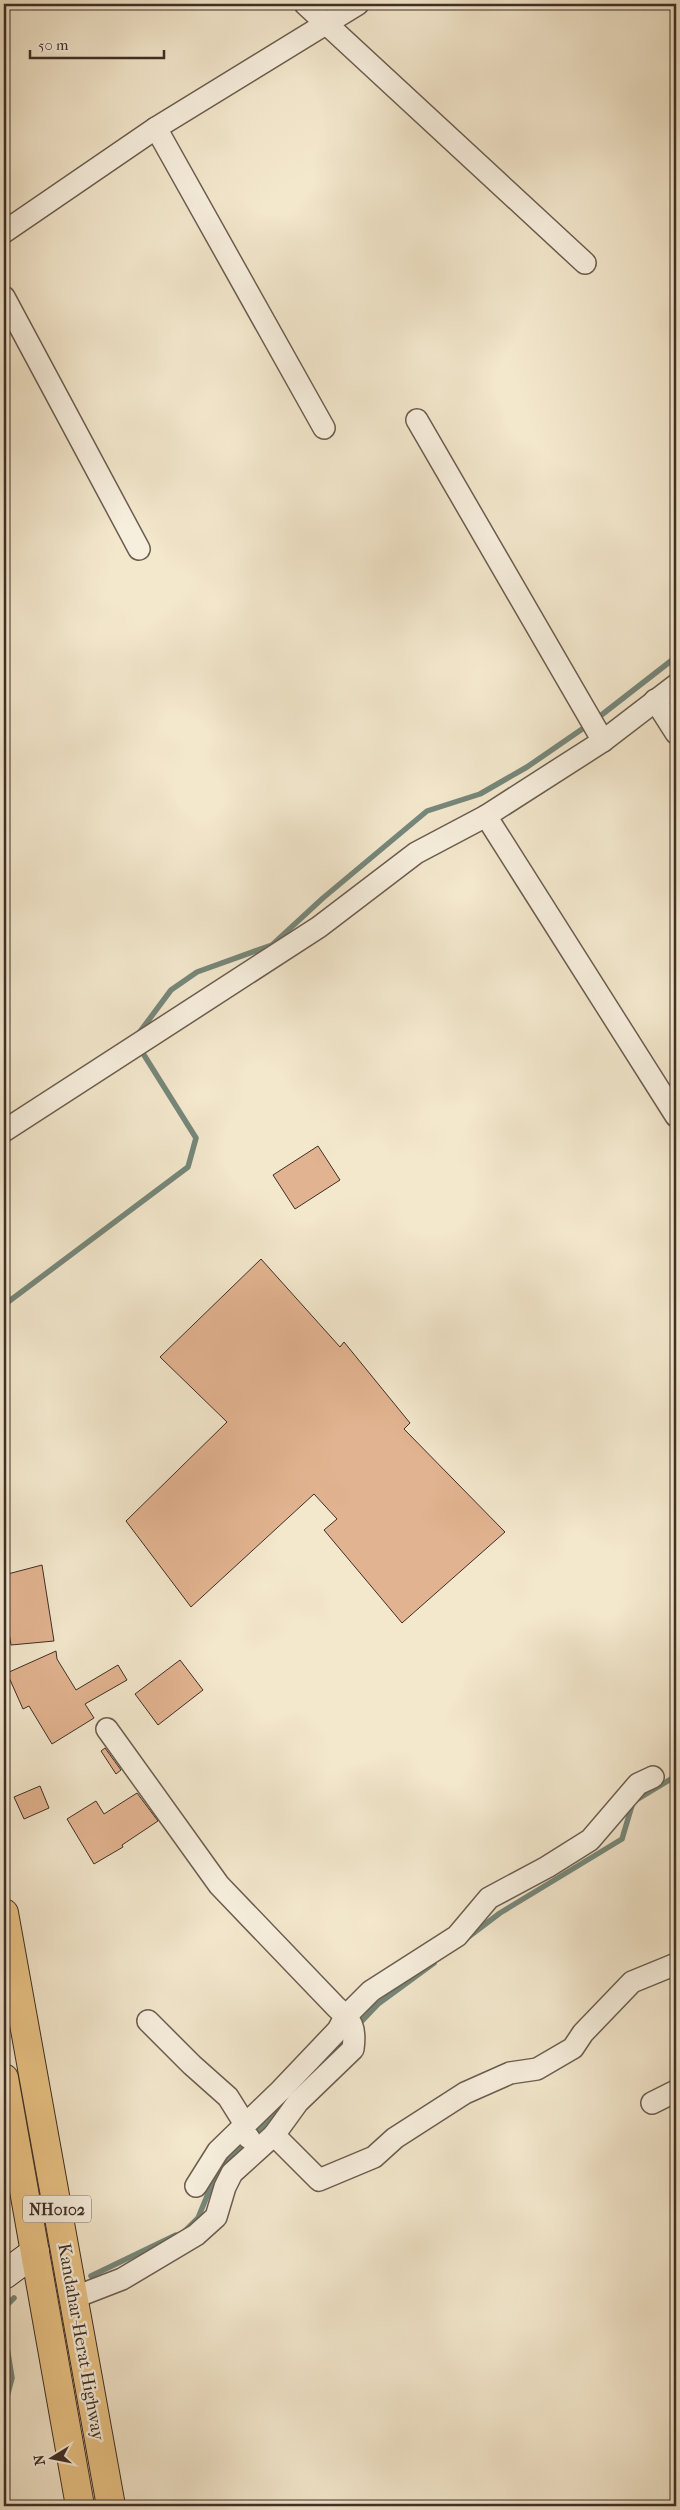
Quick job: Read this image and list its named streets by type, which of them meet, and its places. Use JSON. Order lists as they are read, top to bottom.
{
  "streets": {
    "highway": ["NH0102", "Kandahar-Herat Highway"]
  },
  "scale_bar": "50 m",
  "north": "left"
}
